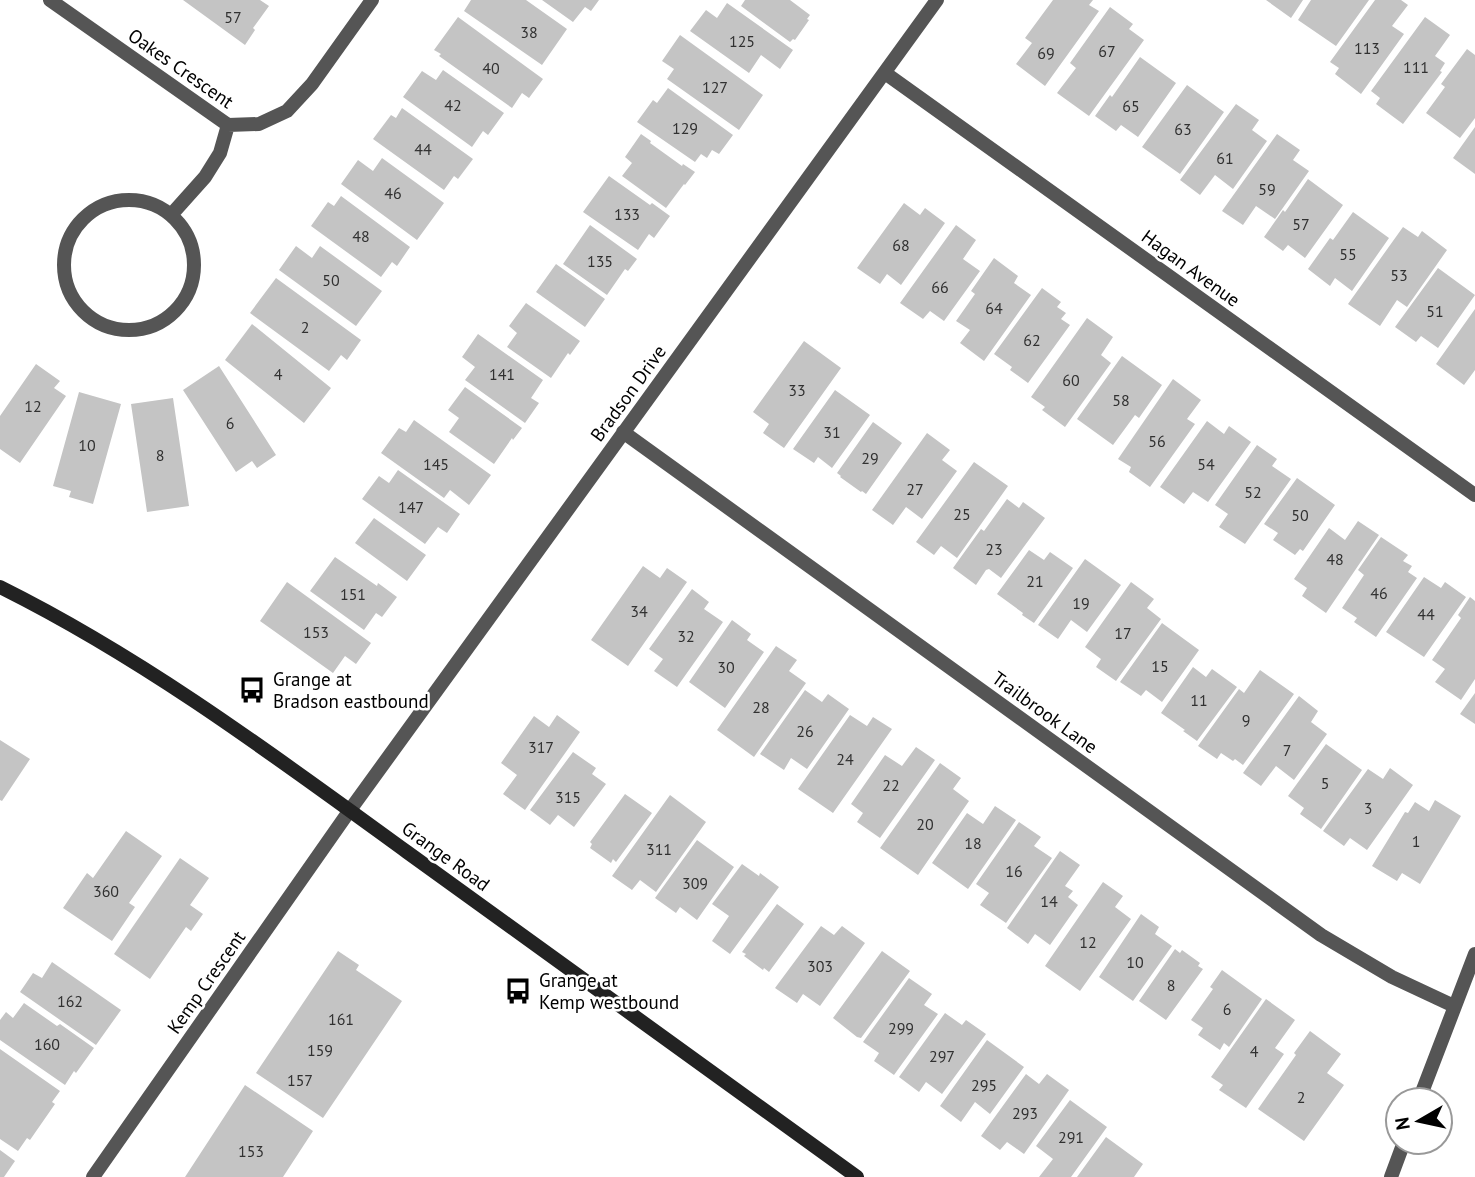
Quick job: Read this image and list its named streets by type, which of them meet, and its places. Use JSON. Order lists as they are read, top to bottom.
{
  "streets": {
    "main road": ["Grange Road"],
    "street": [
      "Oakes Crescent",
      "Hagan Avenue",
      "Bradson Drive",
      "Trailbrook Lane",
      "Kemp Crescent"
    ]
  },
  "crossings": [
    ["Hagan Avenue", "Bradson Drive"],
    ["Bradson Drive", "Trailbrook Lane"],
    ["Bradson Drive", "Grange Road"],
    ["Bradson Drive", "Kemp Crescent"],
    ["Grange Road", "Kemp Crescent"]
  ],
  "places": {
    "bus stop": ["Grange at Bradson eastbound", "Grange at Kemp westbound"]
  },
  "house_numbers": [
    "57",
    "38",
    "125",
    "113",
    "67",
    "69",
    "111",
    "40",
    "127",
    "42",
    "65",
    "129",
    "63",
    "44",
    "61",
    "59",
    "46",
    "133",
    "57",
    "48",
    "68",
    "55",
    "135",
    "53",
    "50",
    "66",
    "64",
    "51",
    "2",
    "62",
    "4",
    "141",
    "60",
    "33",
    "58",
    "12",
    "6",
    "31",
    "56",
    "10",
    "8",
    "29",
    "145",
    "54",
    "27",
    "52",
    "147",
    "25",
    "50",
    "23",
    "48",
    "21",
    "46",
    "151",
    "19",
    "34",
    "44",
    "153",
    "17",
    "32",
    "15",
    "30",
    "11",
    "28",
    "9",
    "26",
    "317",
    "7",
    "24",
    "5",
    "22",
    "315",
    "3",
    "20",
    "1",
    "18",
    "311",
    "16",
    "309",
    "360",
    "14",
    "12",
    "10",
    "303",
    "8",
    "162",
    "6",
    "161",
    "299",
    "160",
    "159",
    "4",
    "297",
    "157",
    "295",
    "2",
    "293",
    "291",
    "153"
  ],
  "north": "left"
}
